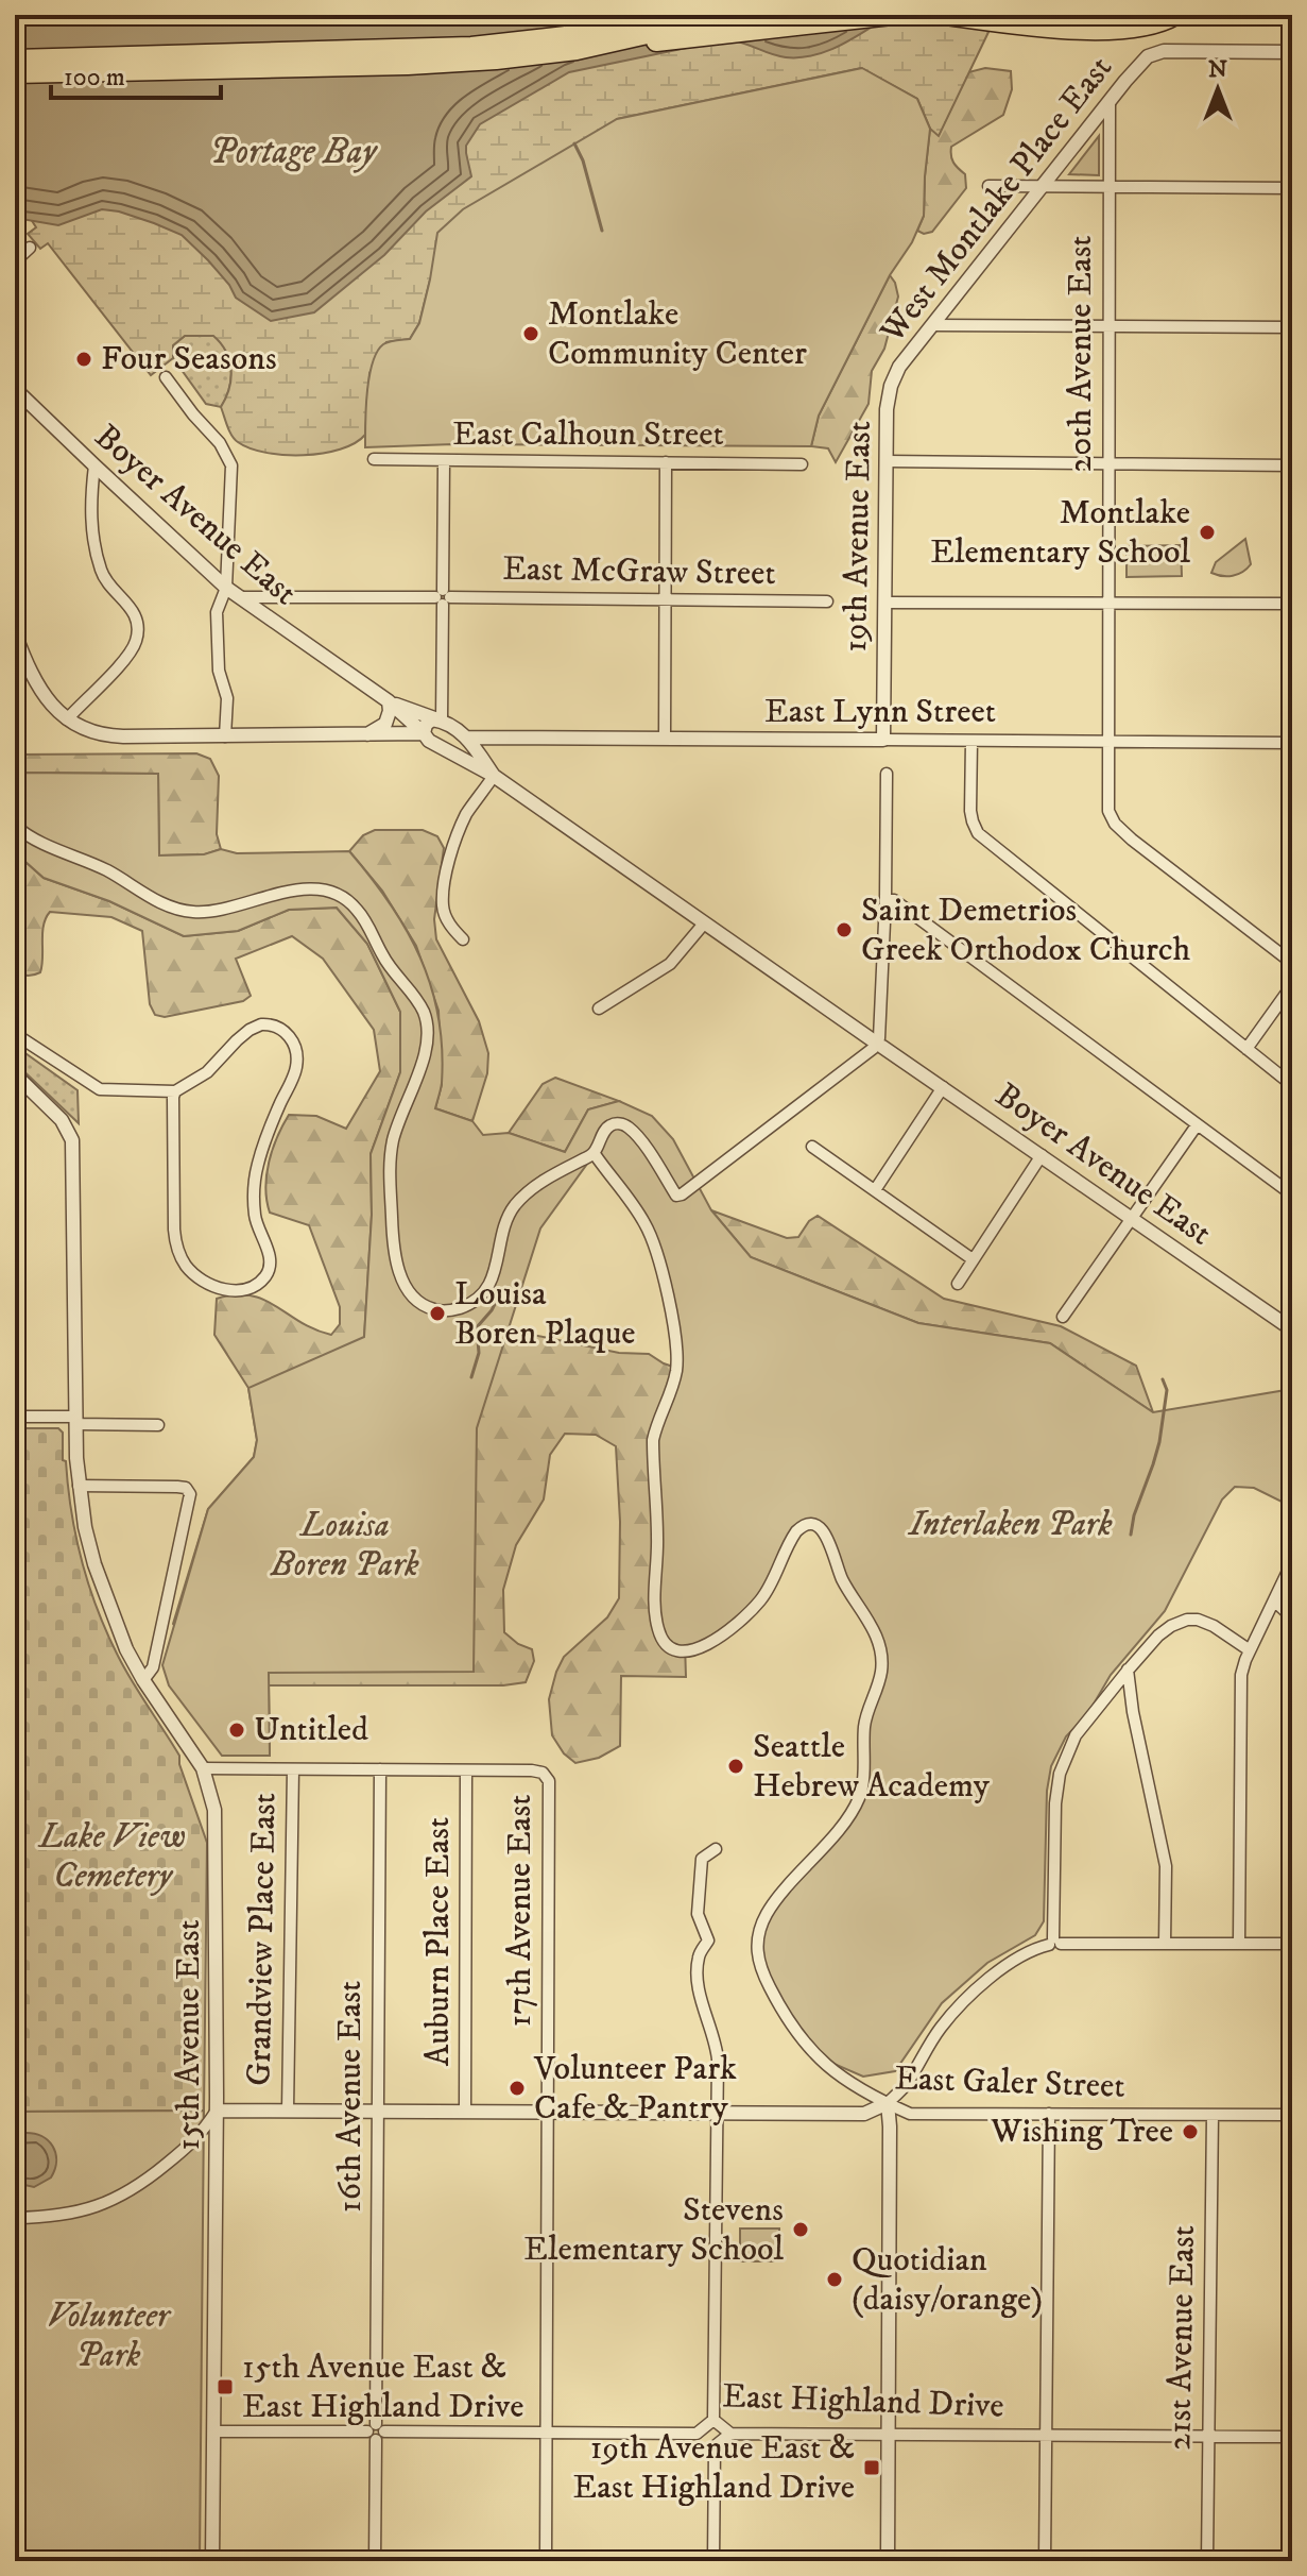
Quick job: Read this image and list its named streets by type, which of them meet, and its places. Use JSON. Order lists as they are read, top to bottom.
{
  "streets": {
    "street": [
      "West Montlake Place East",
      "20th Avenue East",
      "East Calhoun Street",
      "Boyer Avenue East",
      "19th Avenue East",
      "East McGraw Street",
      "East Lynn Street",
      "17th Avenue East",
      "Grandview Place East",
      "Auburn Place East",
      "15th Avenue East",
      "East Galer Street",
      "16th Avenue East",
      "21st Avenue East",
      "East Highland Drive"
    ]
  },
  "crossings": [
    ["West Montlake Place East", "20th Avenue East"],
    ["West Montlake Place East", "19th Avenue East"],
    ["20th Avenue East", "East Lynn Street"],
    ["Boyer Avenue East", "East McGraw Street"],
    ["Boyer Avenue East", "East Lynn Street"],
    ["19th Avenue East", "East Lynn Street"],
    ["17th Avenue East", "Auburn Place East"],
    ["17th Avenue East", "East Galer Street"],
    ["17th Avenue East", "East Highland Drive"],
    ["Grandview Place East", "East Galer Street"],
    ["Auburn Place East", "East Galer Street"],
    ["15th Avenue East", "East Galer Street"],
    ["15th Avenue East", "East Highland Drive"],
    ["East Galer Street", "16th Avenue East"],
    ["East Galer Street", "21st Avenue East"],
    ["16th Avenue East", "East Highland Drive"],
    ["21st Avenue East", "East Highland Drive"]
  ],
  "water": ["Portage Bay"],
  "parks": [
    "Interlaken Park",
    "Louisa Boren Park",
    "Lake View Cemetery",
    "Volunteer Park"
  ],
  "places": {
    "other": [
      "Montlake Community Center",
      "Four Seasons",
      "Montlake Elementary School",
      "Saint Demetrios Greek Orthodox Church",
      "Louisa Boren Plaque",
      "Untitled",
      "Seattle Hebrew Academy",
      "Volunteer Park Cafe & Pantry",
      "Wishing Tree",
      "Stevens Elementary School",
      "Quotidian (daisy/orange)"
    ],
    "transit": ["15th Avenue East & East Highland Drive", "19th Avenue East & East Highland Drive"]
  },
  "scale_bar": "100 m",
  "north": "top"
}
